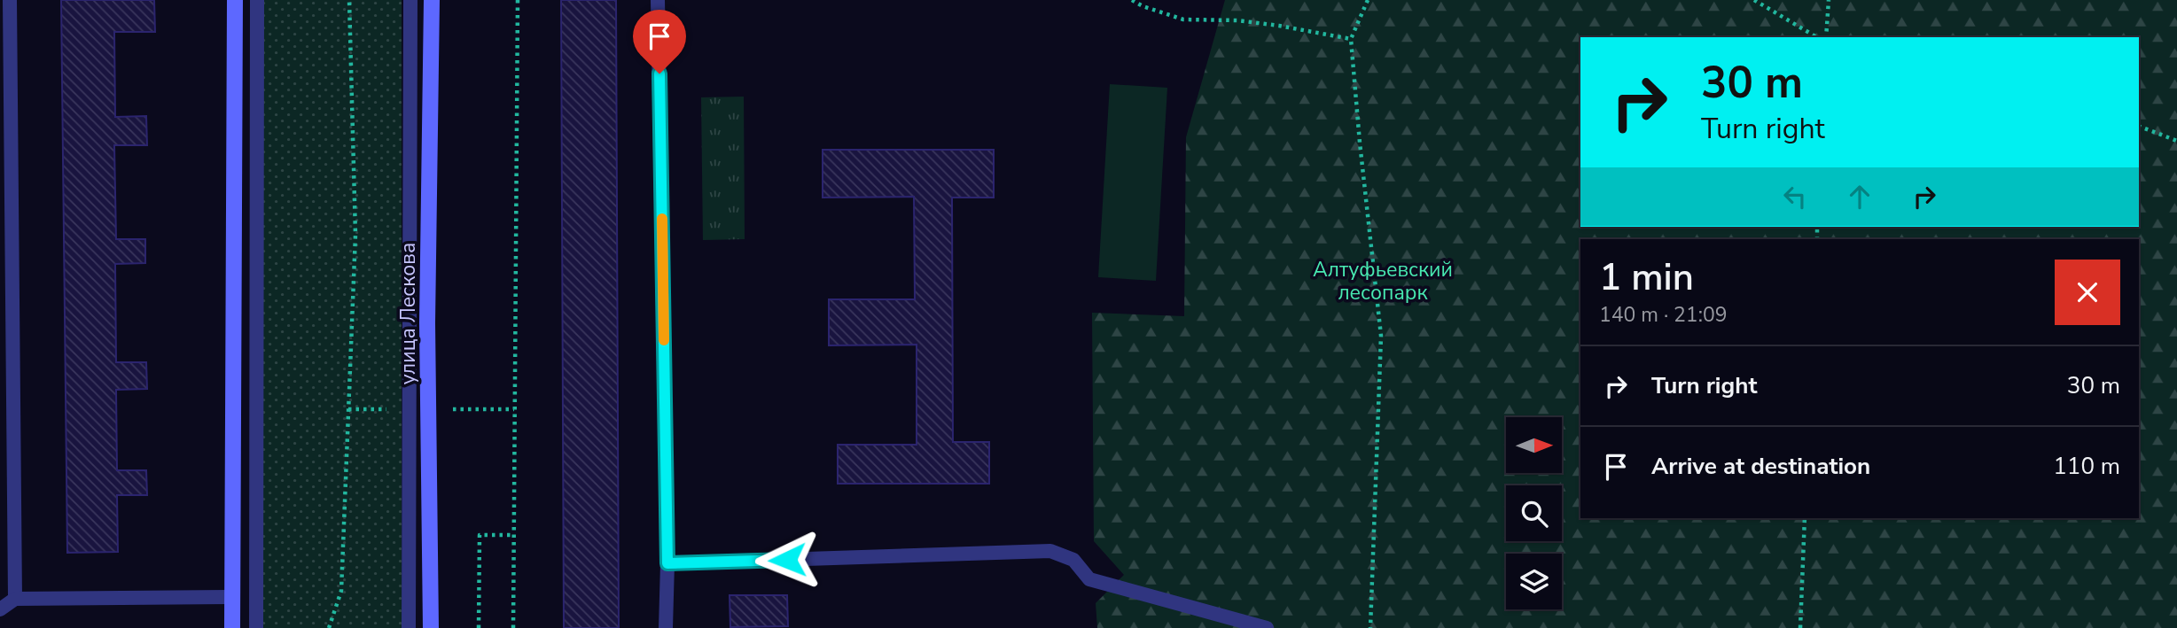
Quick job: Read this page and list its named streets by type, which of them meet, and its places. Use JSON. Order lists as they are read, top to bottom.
{
  "streets": {
    "main road": ["улица Лескова"]
  },
  "parks": ["Алтуфьевский лесопарк"],
  "north": "right",
  "page": {
    "turn": ["30 m", "Turn right"],
    "heading": ["1 min", "140 m · 21:09"],
    "list": [
      {
        "name": "Turn right",
        "value": "30 m"
      },
      {
        "name": "Arrive at destination",
        "value": "110 m"
      }
    ]
  }
}
